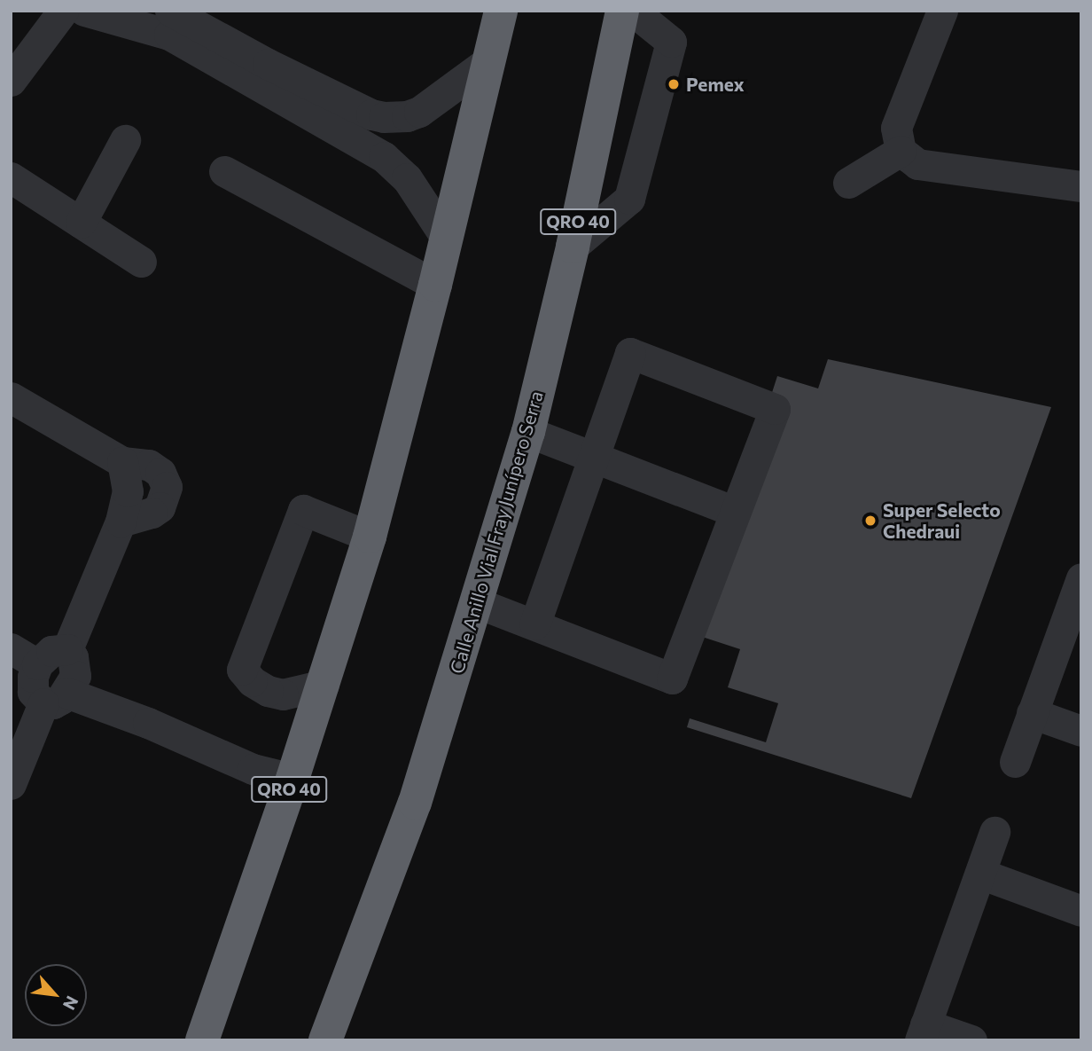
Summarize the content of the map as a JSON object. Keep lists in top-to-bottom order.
{
  "streets": {
    "highway": ["QRO 40", "Calle Anillo Vial Fray Junípero Serra"]
  },
  "places": ["Pemex", "Super Selecto Chedraui"],
  "north": "bottom right"
}
